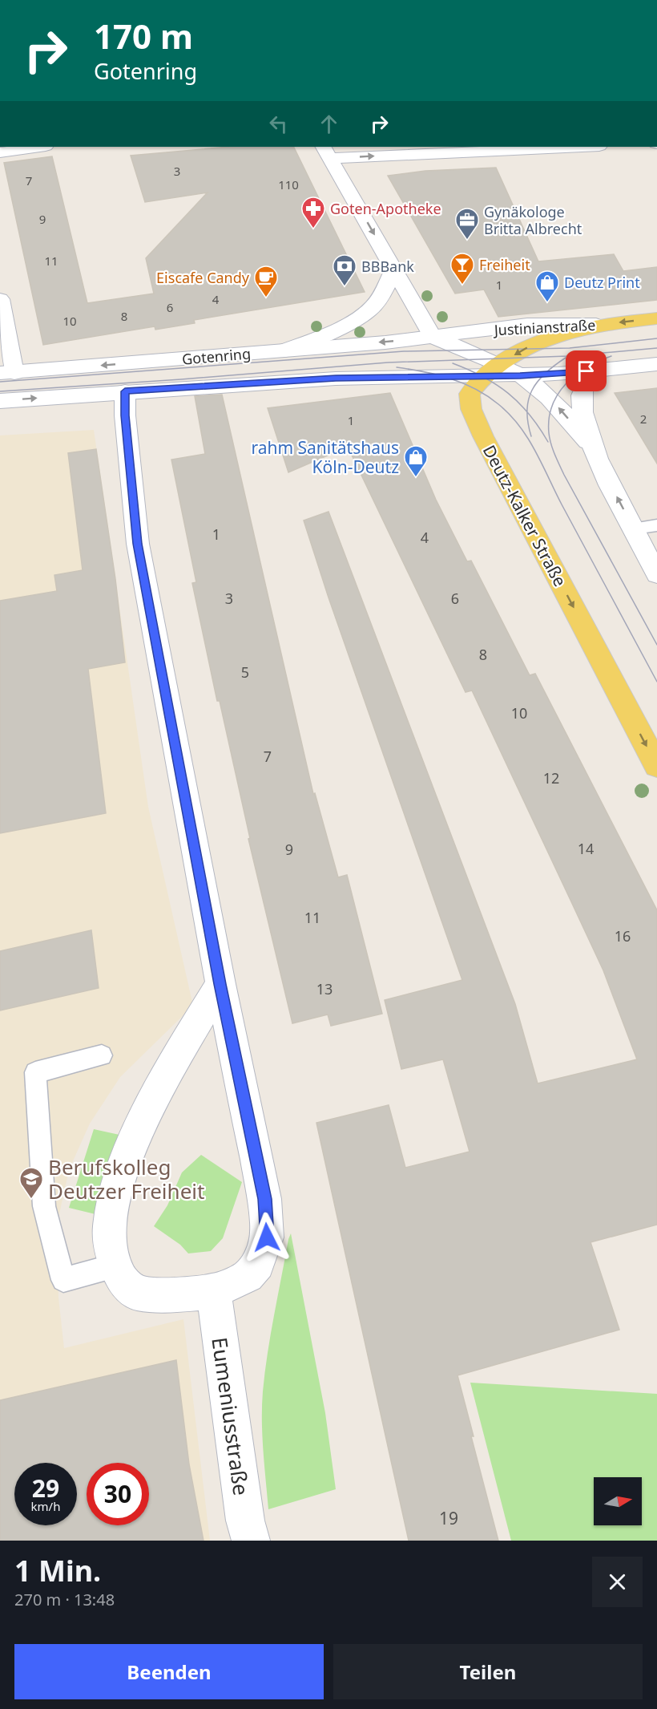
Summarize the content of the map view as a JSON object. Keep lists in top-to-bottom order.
{
  "streets": {
    "main road": ["Justinianstraße", "Deutz-Kalker Straße"],
    "street": ["Gotenring", "Eumeniusstraße"]
  },
  "crossings": [
    ["Justinianstraße", "Gotenring"],
    ["Justinianstraße", "Deutz-Kalker Straße"],
    ["Gotenring", "Deutz-Kalker Straße"]
  ],
  "places": {
    "pharmacy": ["Goten-Apotheke"],
    "office": ["Gynäkologe Britta Albrecht"],
    "bar": ["Freiheit"],
    "bank": ["BBBank"],
    "cafe": ["Eiscafe Candy"],
    "shop": ["Deutz Print", "rahm Sanitätshaus Köln-Deutz"],
    "school or university": ["Berufskolleg Deutzer Freiheit"]
  },
  "house_numbers": [
    "3",
    "7",
    "110",
    "9",
    "11",
    "1",
    "4",
    "6",
    "8",
    "10",
    "2",
    "1",
    "1",
    "4",
    "3",
    "6",
    "8",
    "5",
    "10",
    "7",
    "12",
    "14",
    "9",
    "11",
    "16",
    "13",
    "19"
  ],
  "north": "right",
  "page": {
    "turn": ["170 m", "Gotenring"],
    "speed": "29 km/h",
    "limit": "30",
    "heading": ["1 Min.", "270 m · 13:48"],
    "buttons": ["Beenden", "Teilen"]
  }
}
